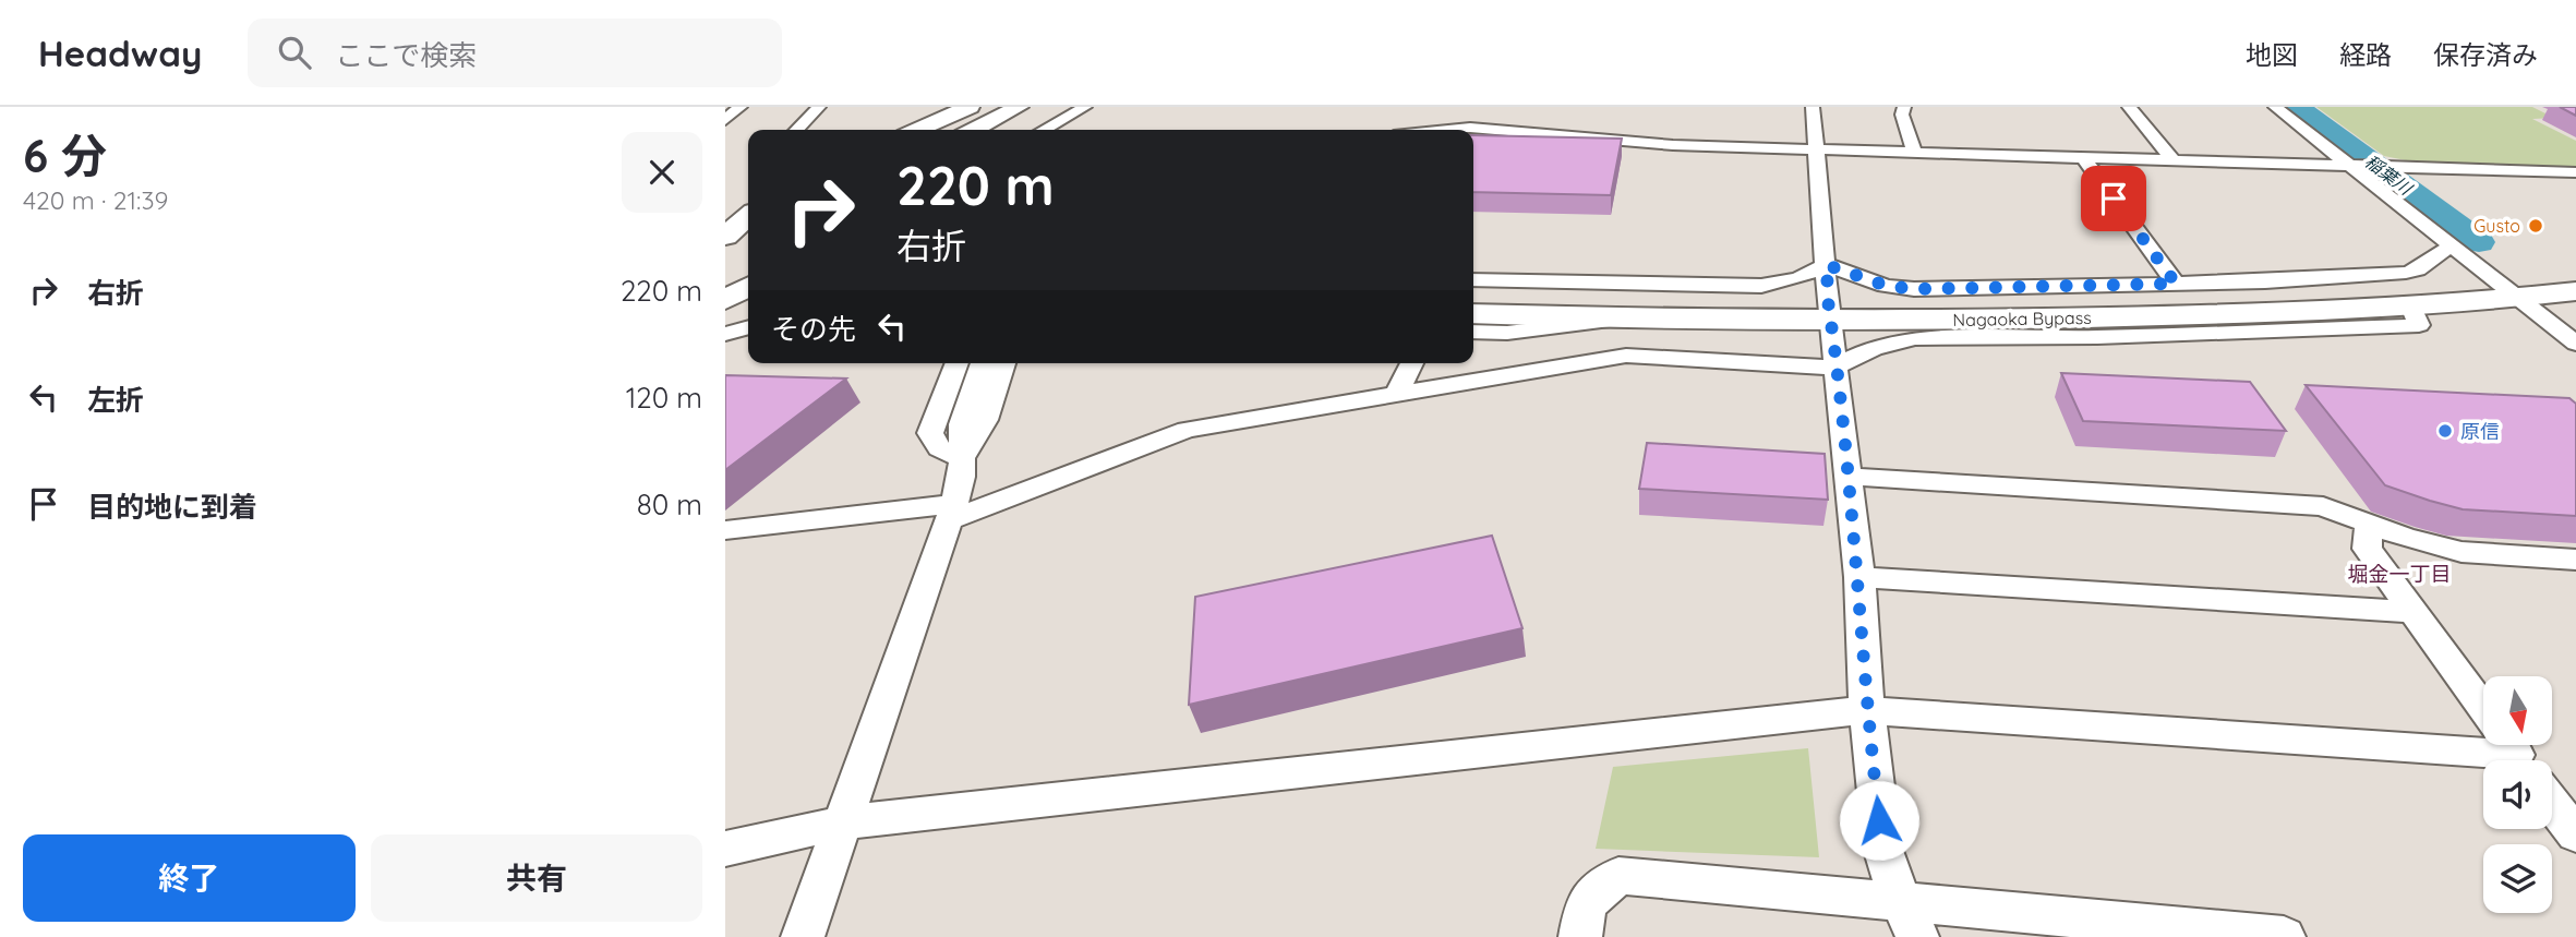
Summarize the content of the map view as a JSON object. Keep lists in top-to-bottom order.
{
  "streets": {
    "highway": ["Nagaoka Bypass"]
  },
  "districts": ["堀金一丁目"],
  "water": ["稲葉川"],
  "places": ["Gusto", "原信"],
  "north": "bottom",
  "page": {
    "header": "Headway",
    "search": "ここで検索",
    "nav": ["地図", "経路", "保存済み"],
    "heading": ["6 分", "420 m · 21:39"],
    "turn": ["220 m", "右折"],
    "list": [
      {
        "name": "右折",
        "value": "220 m"
      },
      {
        "name": "左折",
        "value": "120 m"
      },
      {
        "name": "目的地に到着",
        "value": "80 m"
      }
    ],
    "then": "その先",
    "buttons": ["終了", "共有"]
  }
}
